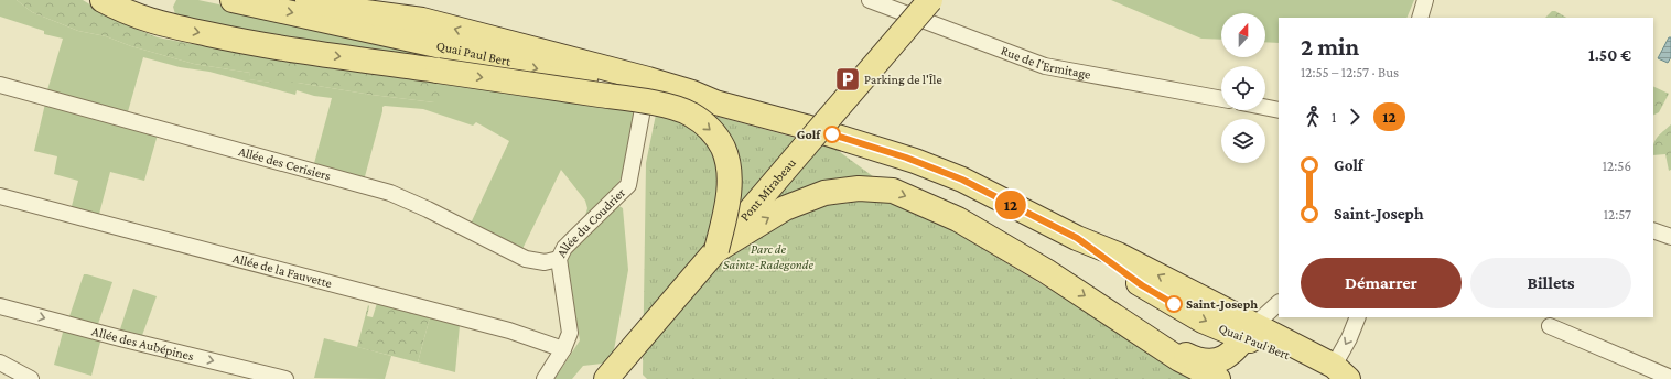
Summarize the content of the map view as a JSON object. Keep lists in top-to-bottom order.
{
  "streets": {
    "main road": ["Quai Paul Bert", "Pont Mirabeau"],
    "street": [
      "Rue de l'Ermitage",
      "Allée des Cerisiers",
      "Allée du Coudrier",
      "Allée de la Fauvette",
      "Allée des Aubépines"
    ]
  },
  "crossings": [
    ["Quai Paul Bert", "Allée du Coudrier"],
    ["Allée des Cerisiers", "Allée du Coudrier"],
    ["Allée du Coudrier", "Allée de la Fauvette"]
  ],
  "one_way": ["Allée des Aubépines"],
  "parks": ["Parc de Sainte-Radegonde"],
  "places": {
    "parking": ["Parking de l'Île"],
    "other": ["Golf", "Saint-Joseph"]
  },
  "lines": ["bus line 12"],
  "north": "top",
  "page": {
    "on_map": "12",
    "heading": ["2 min", "12:55 – 12:57 · Bus", "1.50 €"],
    "legs": ["1", "12"],
    "list": [
      {
        "name": "Golf",
        "value": "12:56"
      },
      {
        "name": "Saint-Joseph",
        "value": "12:57"
      }
    ],
    "buttons": ["Démarrer", "Billets"]
  }
}
